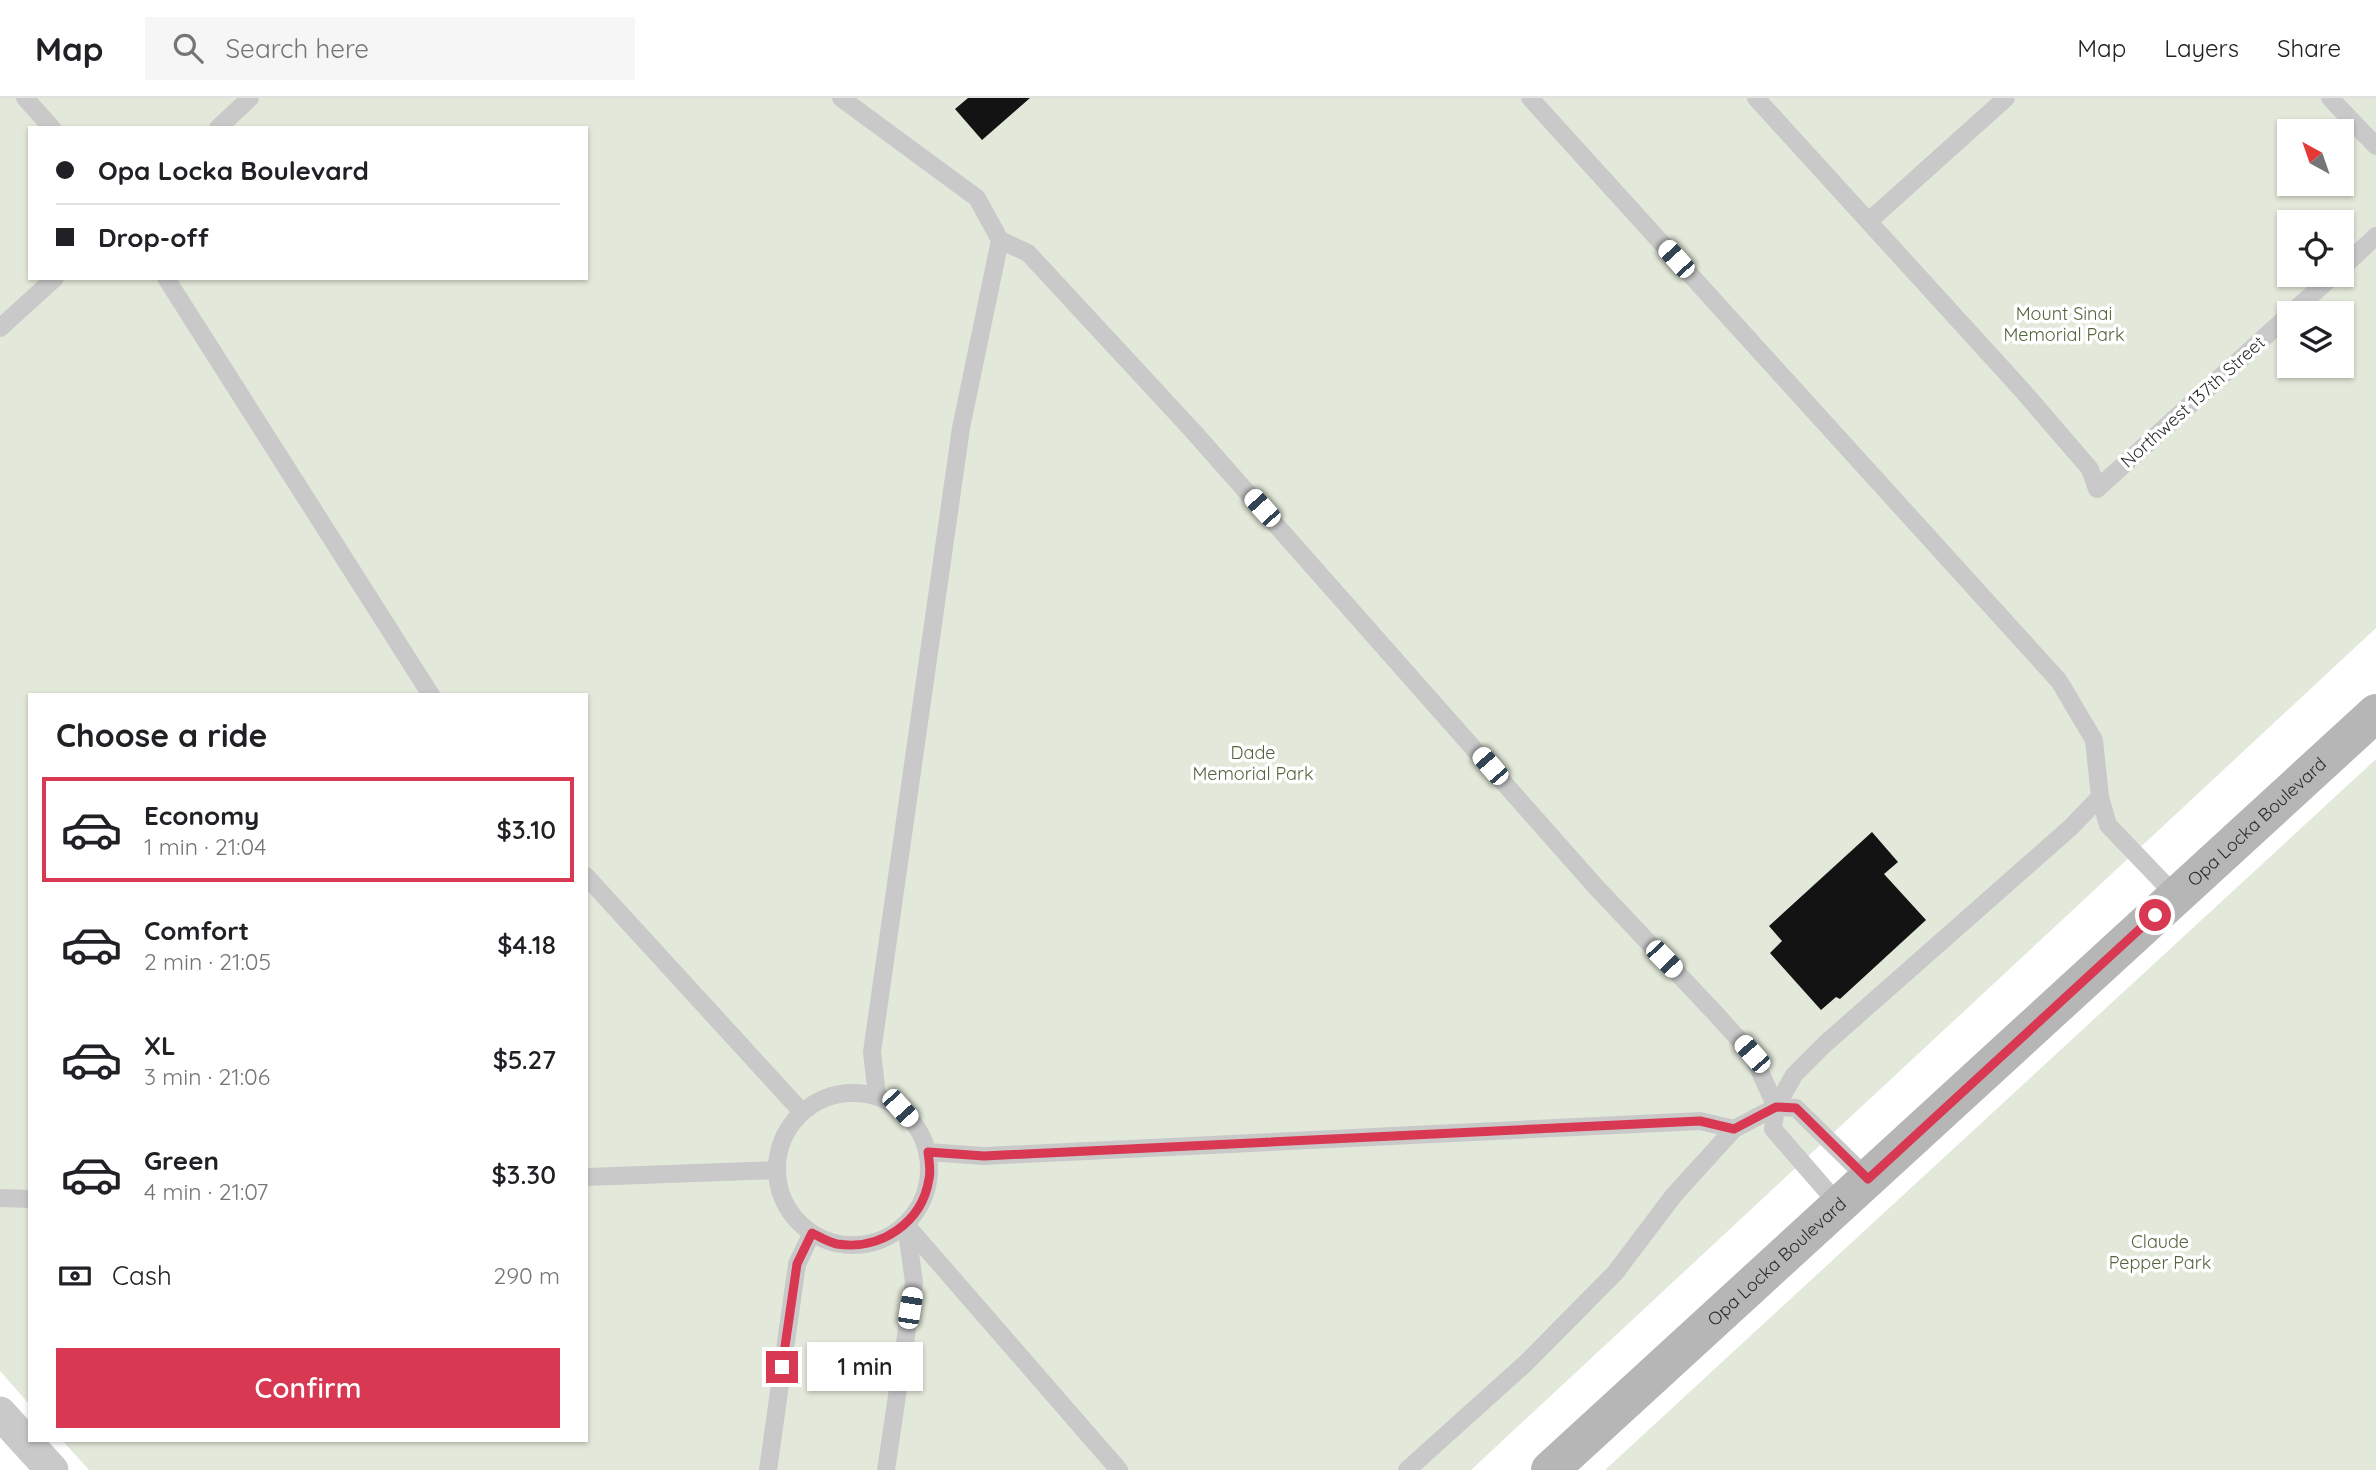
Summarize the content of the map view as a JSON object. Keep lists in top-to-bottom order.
{
  "streets": {
    "main road": ["Opa Locka Boulevard"],
    "lane": ["Northwest 137th Street"]
  },
  "parks": ["Mount Sinai Memorial Park", "Dade Memorial Park", "Claude Pepper Park"],
  "north": "top left",
  "page": {
    "header": "Map",
    "search": "Search here",
    "nav": ["Map", "Layers", "Share"],
    "banner": ["Opa Locka Boulevard", "Drop-off"],
    "heading": "Choose a ride",
    "list": [
      {
        "name": "Economy",
        "note": "1 min · 21:04",
        "value": "$3.10"
      },
      {
        "name": "Comfort",
        "note": "2 min · 21:05",
        "value": "$4.18"
      },
      {
        "name": "XL",
        "note": "3 min · 21:06",
        "value": "$5.27"
      },
      {
        "name": "Green",
        "note": "4 min · 21:07",
        "value": "$3.30"
      }
    ],
    "pay": ["Cash", "290 m"],
    "buttons": "Confirm",
    "bubble": "1 min"
  }
}
